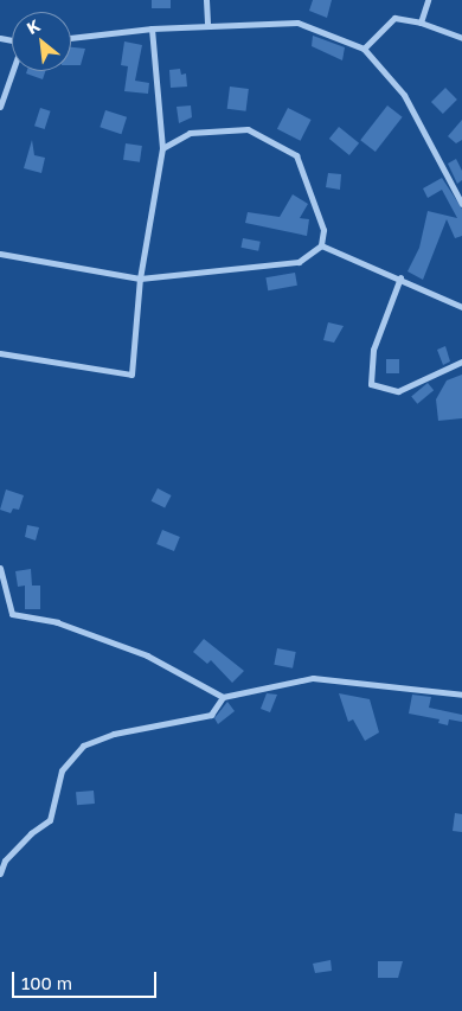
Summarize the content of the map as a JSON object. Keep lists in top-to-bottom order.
{
  "scale_bar": "100 m",
  "north": "top left"
}
